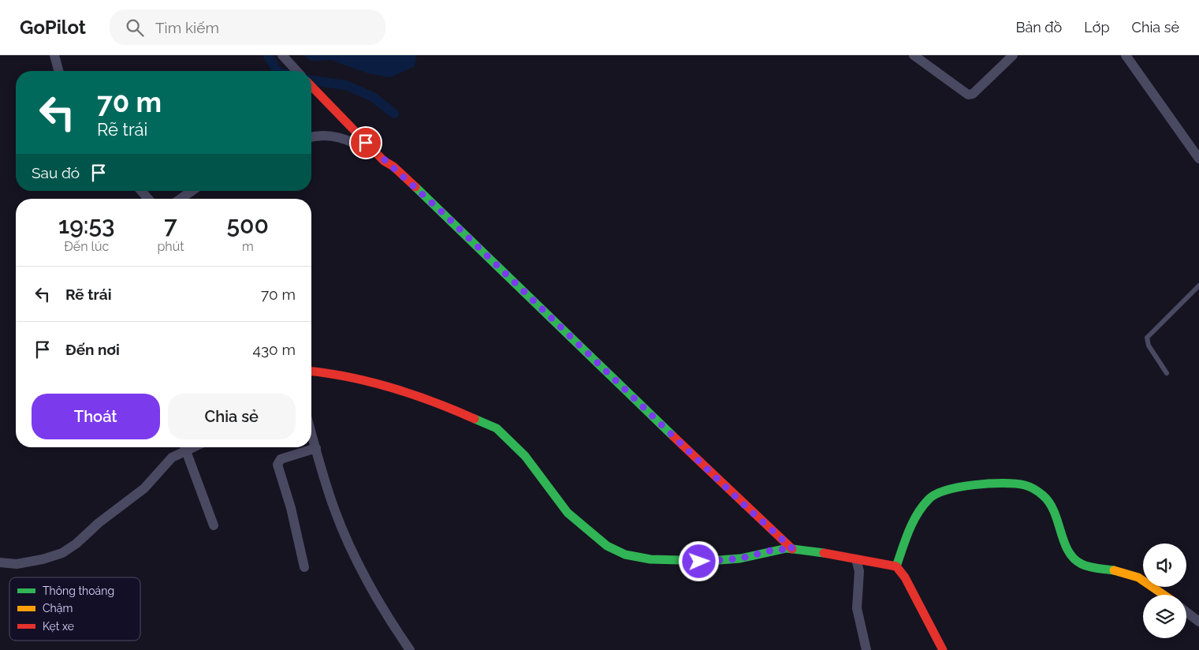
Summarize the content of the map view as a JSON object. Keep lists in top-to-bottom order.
{
  "legend": ["Thông thoáng", "Chậm", "Kẹt xe"],
  "page": {
    "header": "GoPilot",
    "search": "Tìm kiếm",
    "nav": ["Bản đồ", "Lớp", "Chia sẻ"],
    "turn": ["70 m", "Rẽ trái"],
    "then": "Sau đó",
    "eta": [
      "19:53",
      "Đến lúc",
      "7",
      "phút",
      "500",
      "m"
    ],
    "list": [
      {
        "name": "Rẽ trái",
        "value": "70 m"
      },
      {
        "name": "Đến nơi",
        "value": "430 m"
      }
    ],
    "buttons": ["Thoát", "Chia sẻ"]
  }
}
